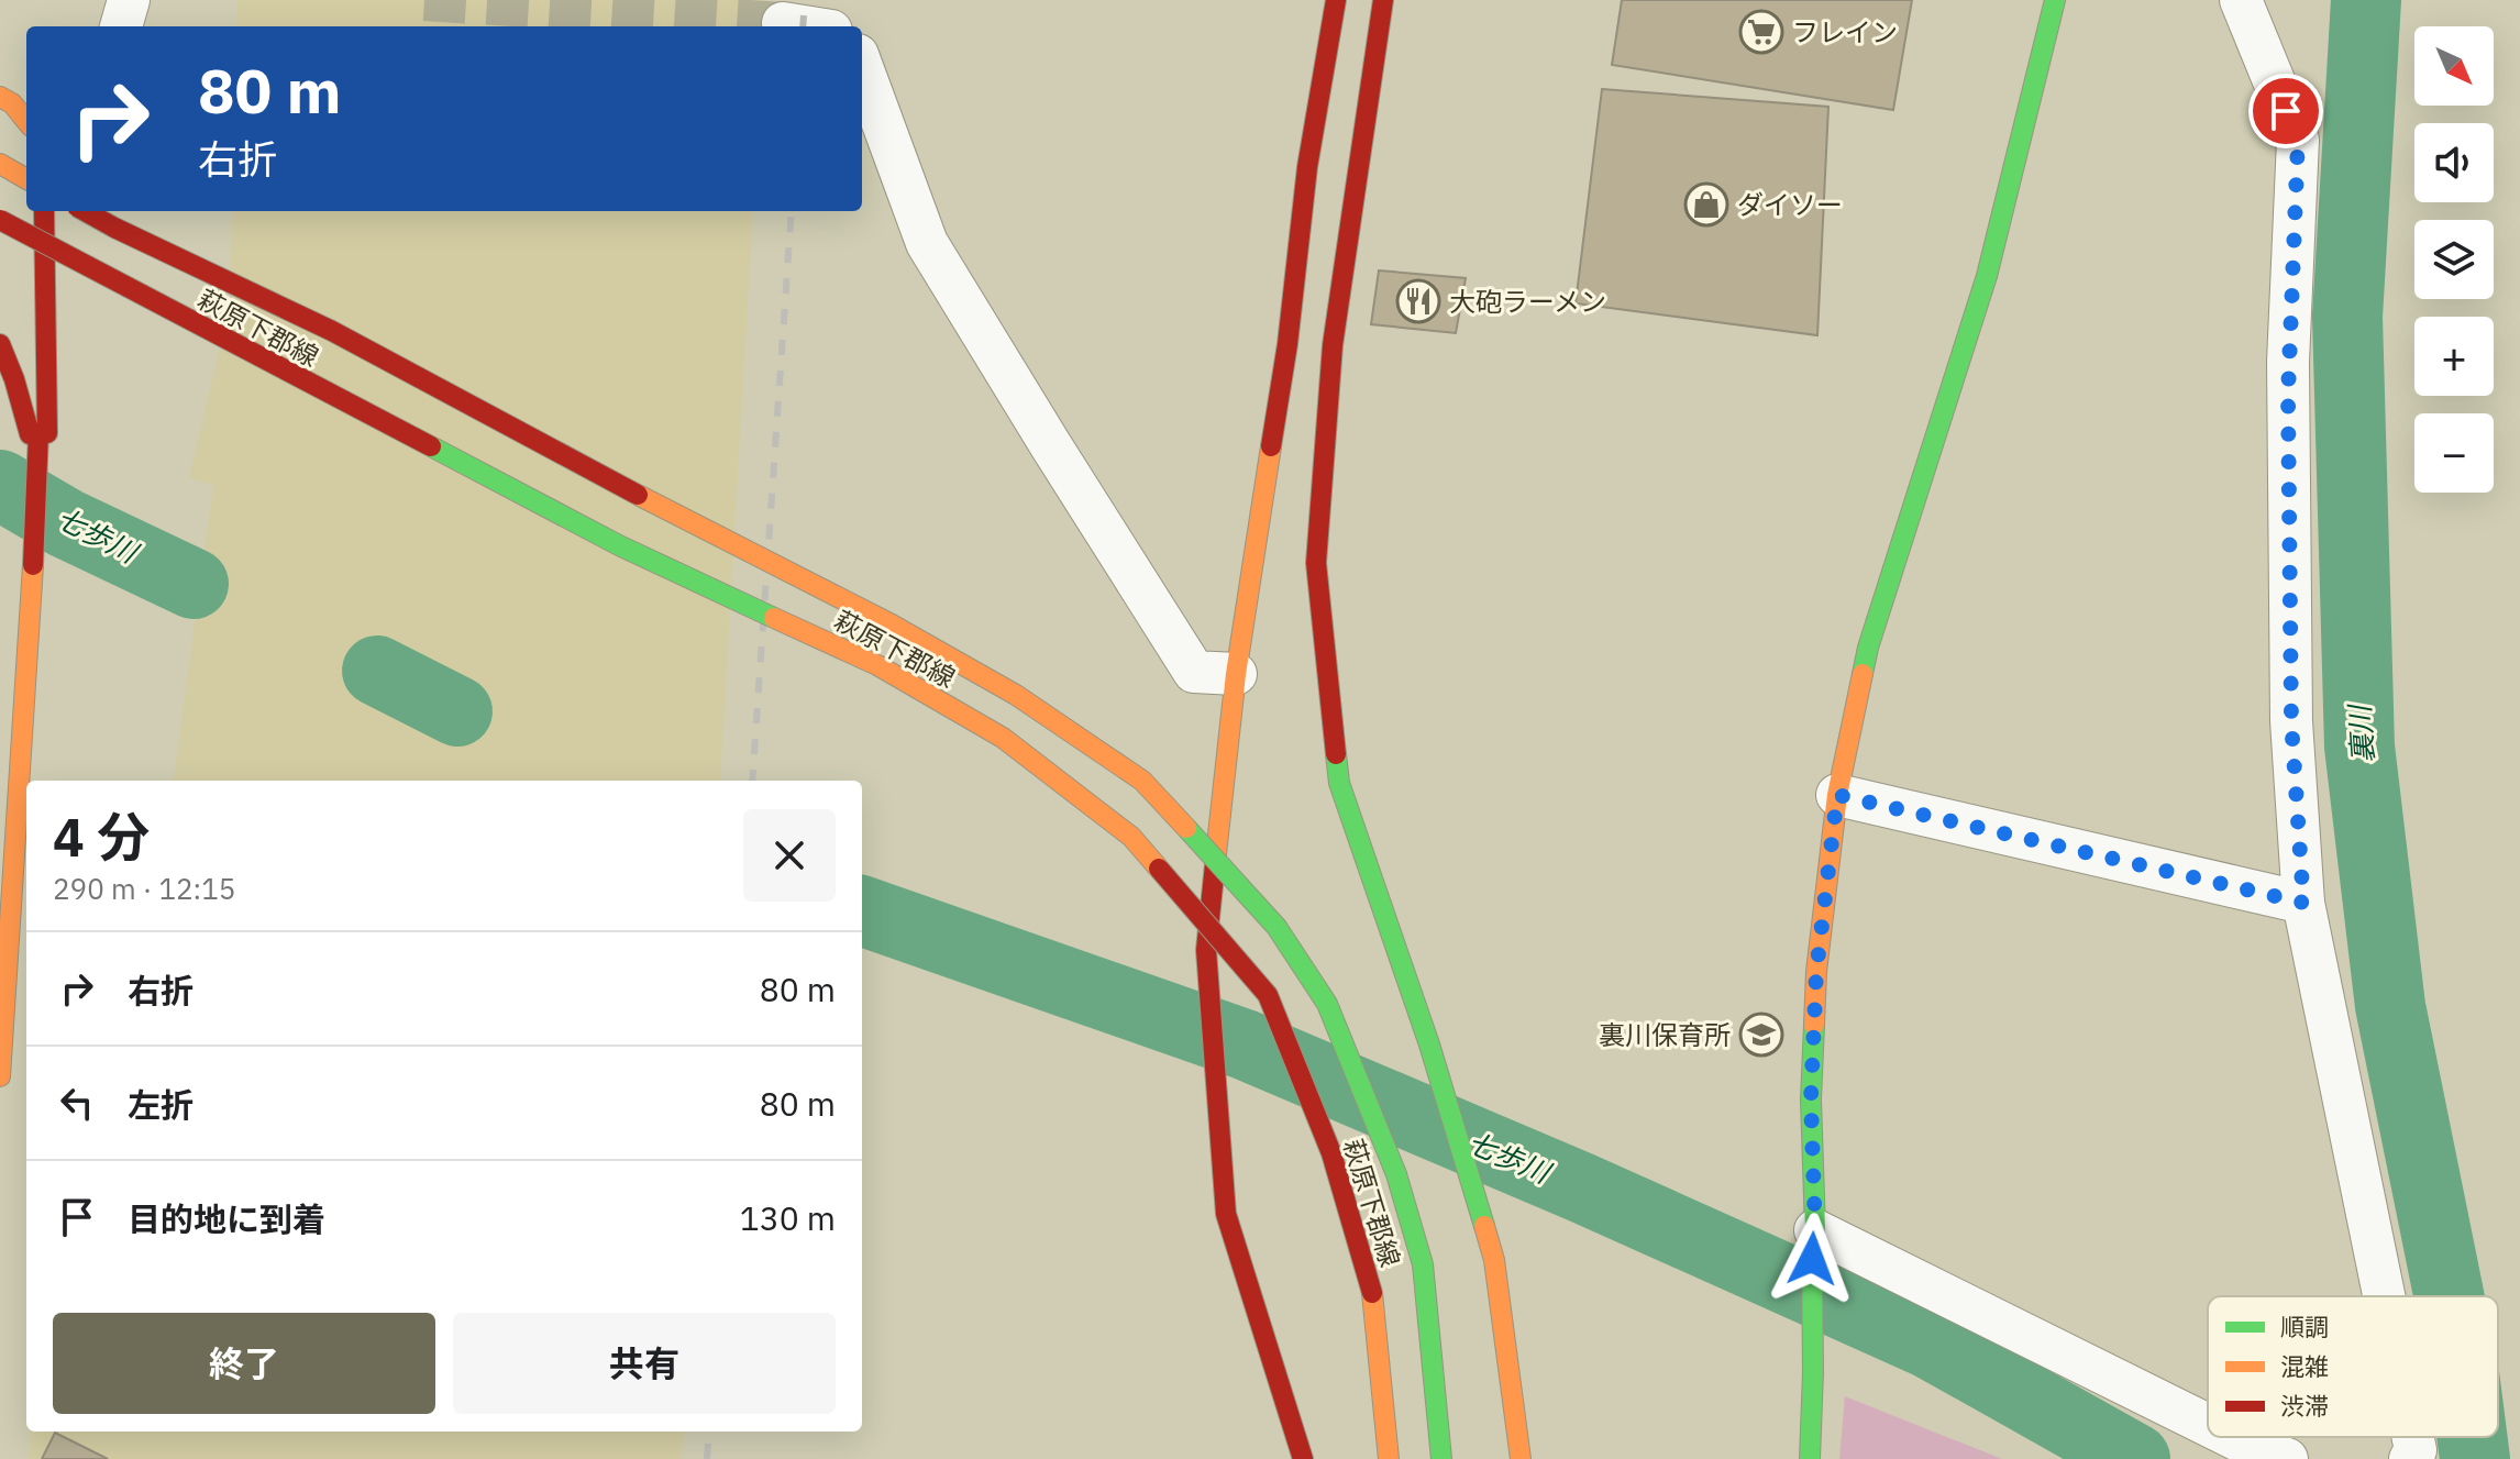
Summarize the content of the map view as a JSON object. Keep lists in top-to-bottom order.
{
  "streets": {
    "street": ["萩原下郡線"]
  },
  "water": ["七歩川", "裏川"],
  "places": {
    "supermarket": ["フレイン"],
    "shop": ["ダイソー"],
    "restaurant": ["大砲ラーメン"],
    "school or university": ["裏川保育所"]
  },
  "legend": ["順調", "混雑", "渋滞"],
  "north": "bottom right",
  "page": {
    "map_buttons": ["+", "−"],
    "turn": ["80 m", "右折"],
    "heading": ["4 分", "290 m · 12:15"],
    "list": [
      {
        "name": "右折",
        "value": "80 m"
      },
      {
        "name": "左折",
        "value": "80 m"
      },
      {
        "name": "目的地に到着",
        "value": "130 m"
      }
    ],
    "buttons": ["終了", "共有"]
  }
}
